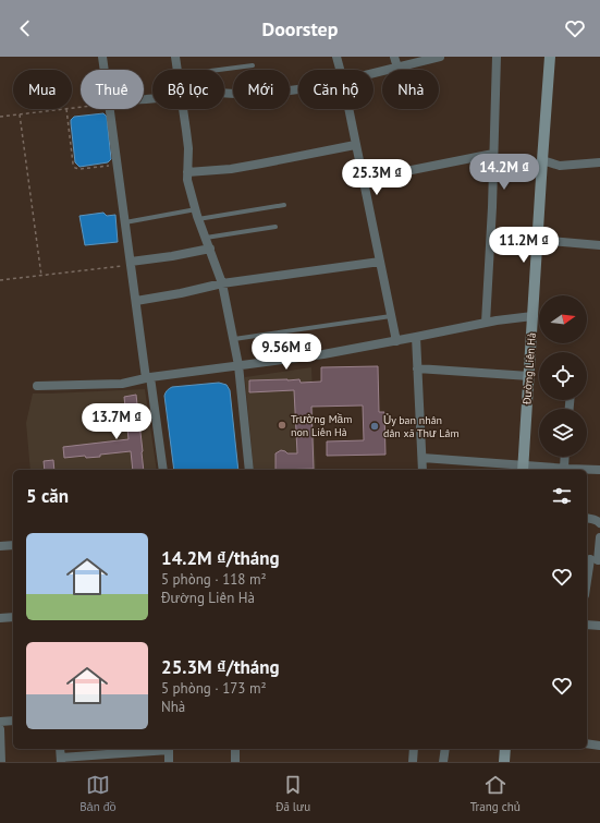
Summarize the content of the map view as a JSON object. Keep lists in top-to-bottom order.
{
  "streets": {
    "main road": ["Đường Liên Hà"]
  },
  "places": ["Trường Mầm non Liên Hà", "Ủy ban nhân dân xã Thư Lâm"],
  "north": "right",
  "page": {
    "header": "Doorstep",
    "chip": [
      "Mua",
      "Thuê",
      "Bộ lọc",
      "Mới",
      "Căn hộ",
      "Nhà"
    ],
    "price": [
      "14.2M ₫",
      "25.3M ₫",
      "11.2M ₫",
      "9.56M ₫",
      "13.7M ₫"
    ],
    "heading": "5 căn",
    "list": [
      {
        "name": "14.2M ₫/tháng",
        "note": "5 phòng · 118 m² · Đường Liên Hà"
      },
      {
        "name": "25.3M ₫/tháng",
        "note": "5 phòng · 173 m² · Nhà"
      }
    ],
    "tabs": ["Bản đồ", "Đã lưu", "Trang chủ"]
  }
}
